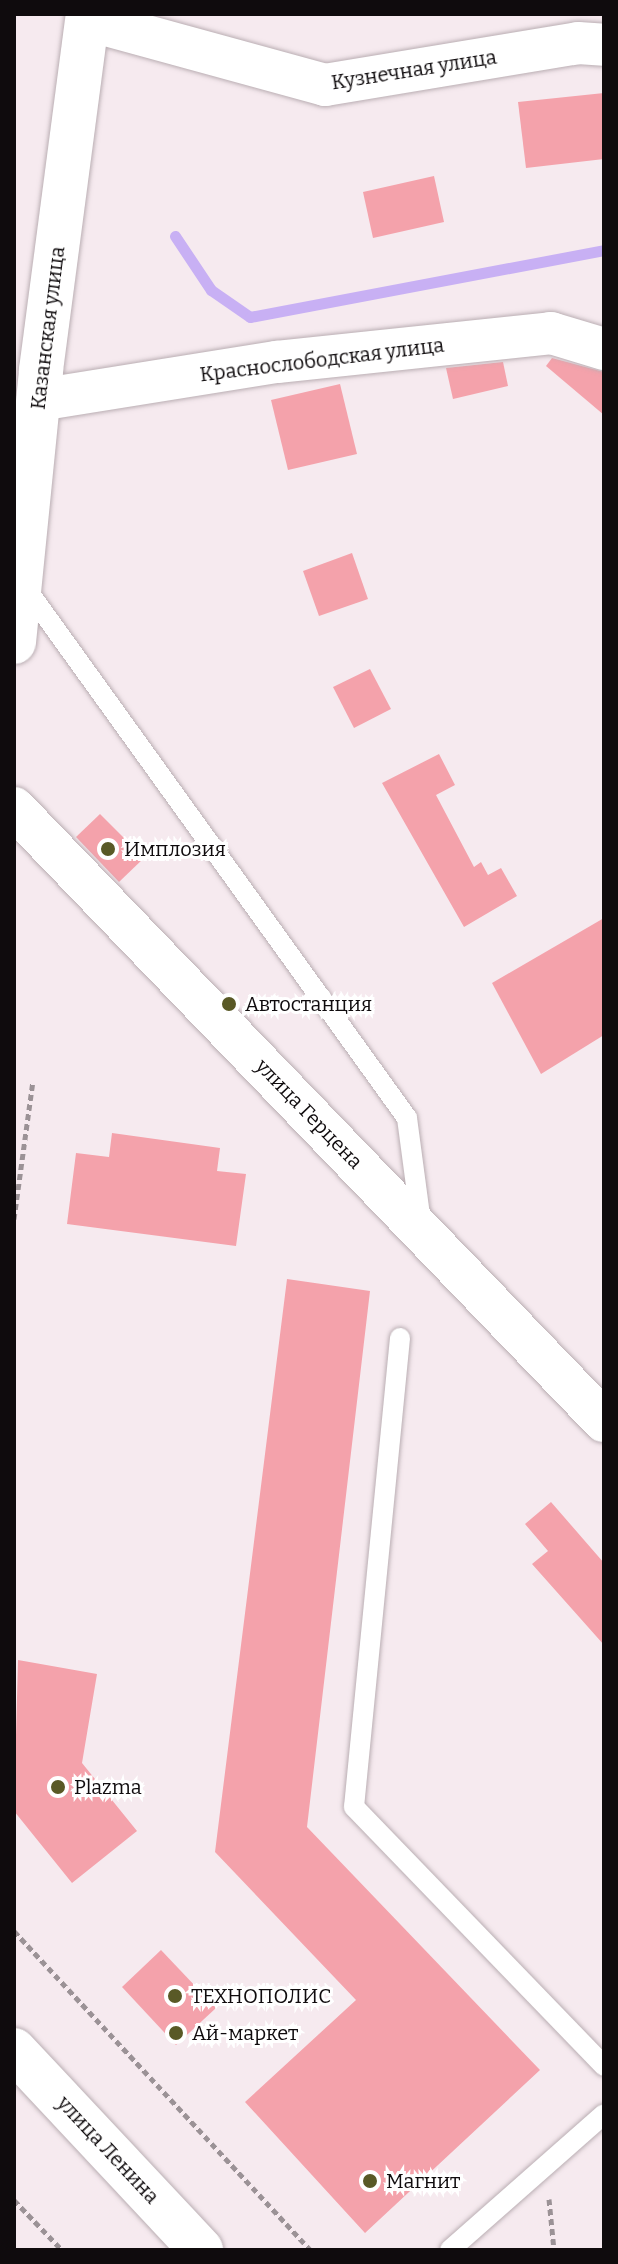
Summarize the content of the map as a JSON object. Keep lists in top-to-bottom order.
{
  "streets": {
    "street": [
      "Кузнечная улица",
      "Казанская улица",
      "Краснослободская улица",
      "улица Герцена",
      "улица Ленина"
    ]
  },
  "crossings": [
    ["Кузнечная улица", "Казанская улица"],
    ["Казанская улица", "Краснослободская улица"]
  ],
  "places": [
    "Имплозия",
    "Автостанция",
    "Plazma",
    "ТЕХНОПОЛИС",
    "Ай-маркет",
    "Магнит"
  ]
}
